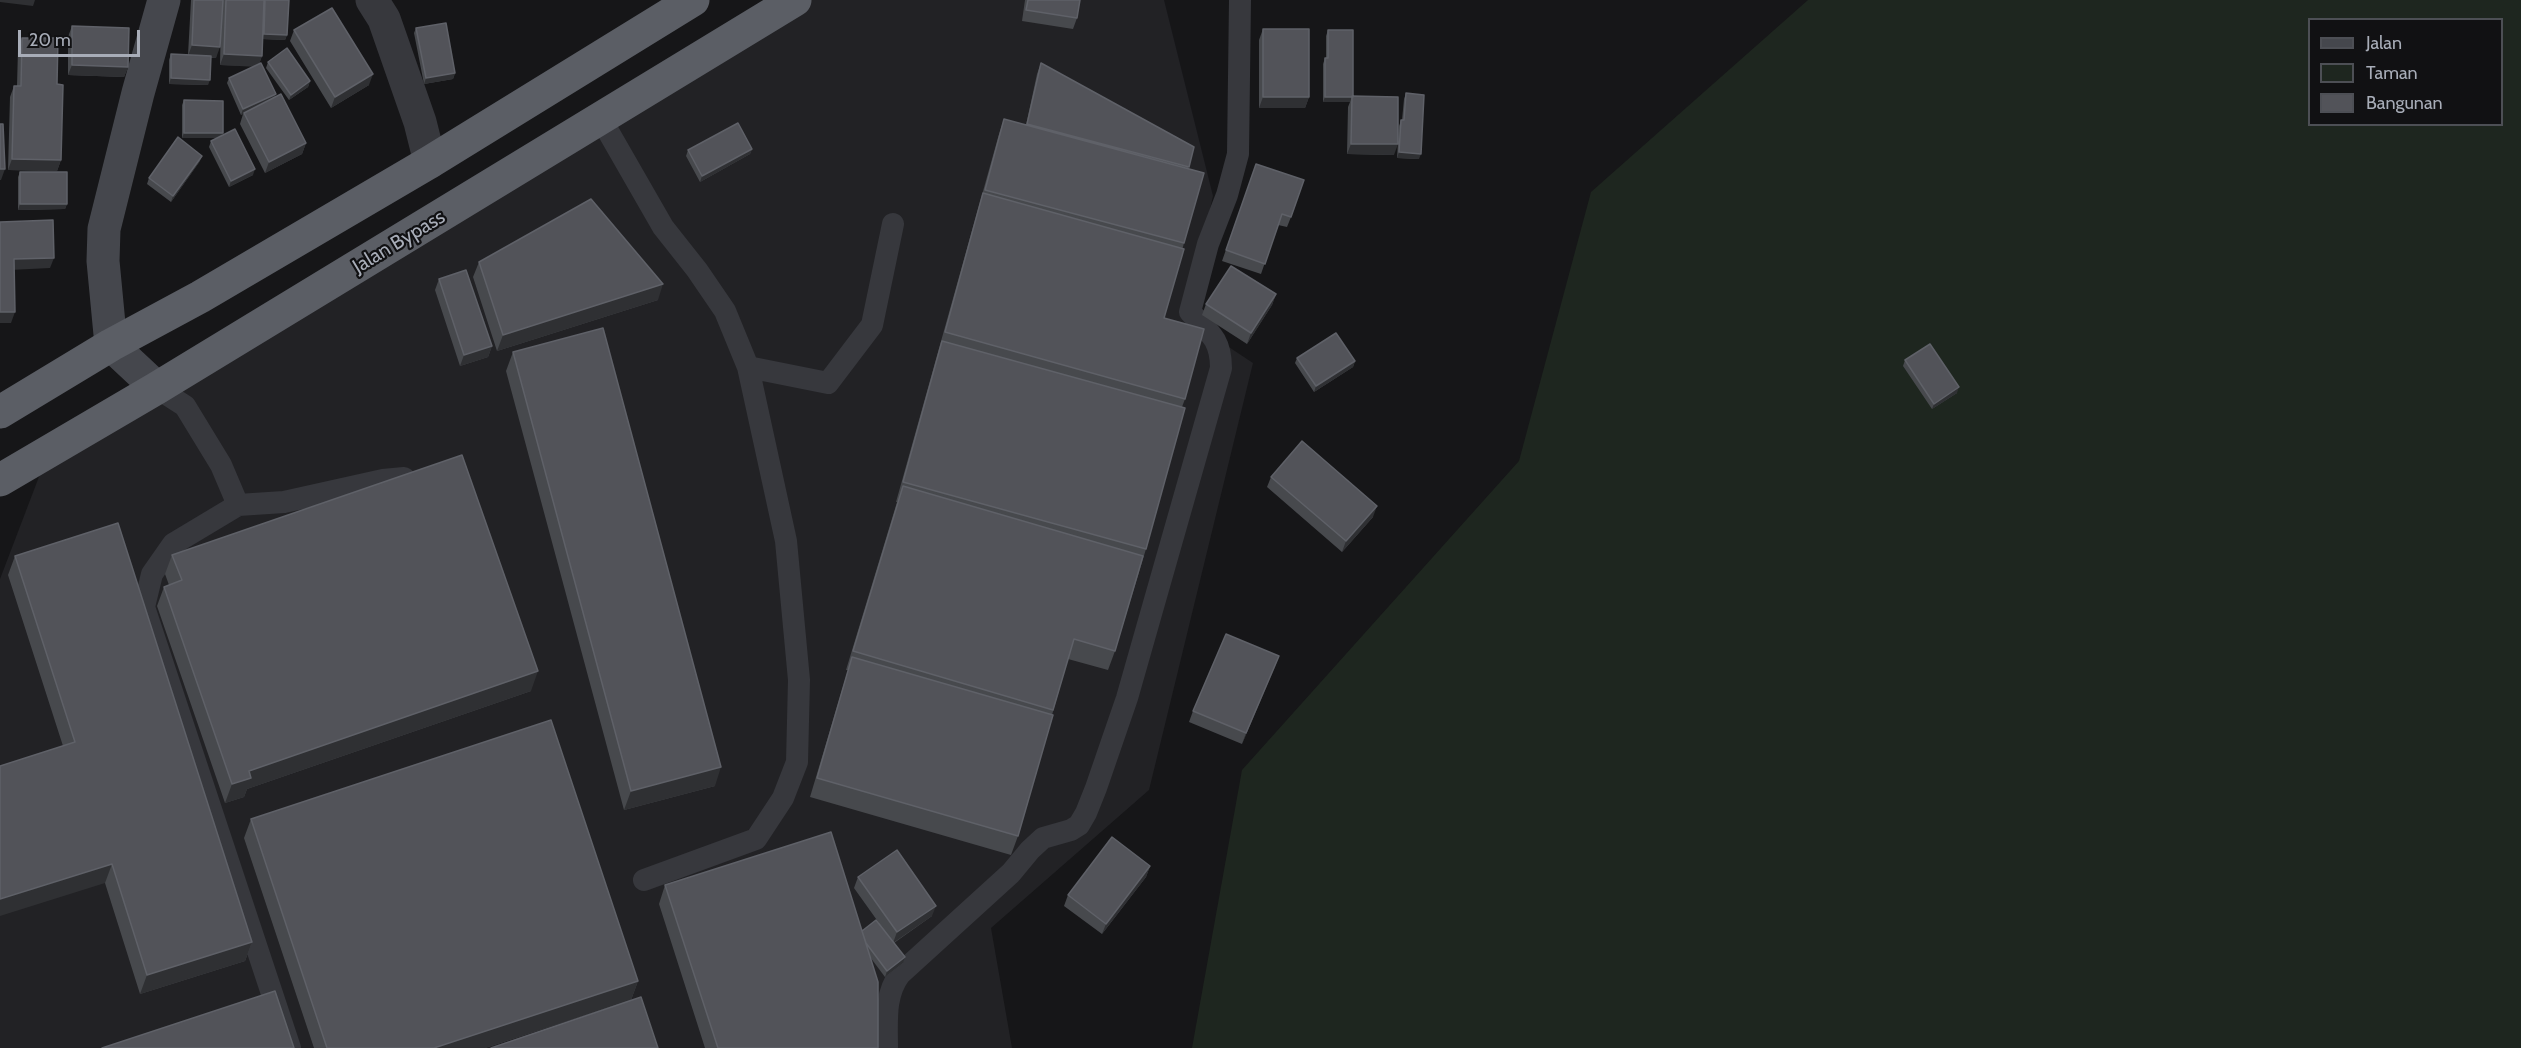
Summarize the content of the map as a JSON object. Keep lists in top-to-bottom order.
{
  "streets": {
    "highway": ["Jalan Bypass"]
  },
  "legend": ["Jalan", "Taman", "Bangunan"],
  "scale_bar": "20 m"
}
